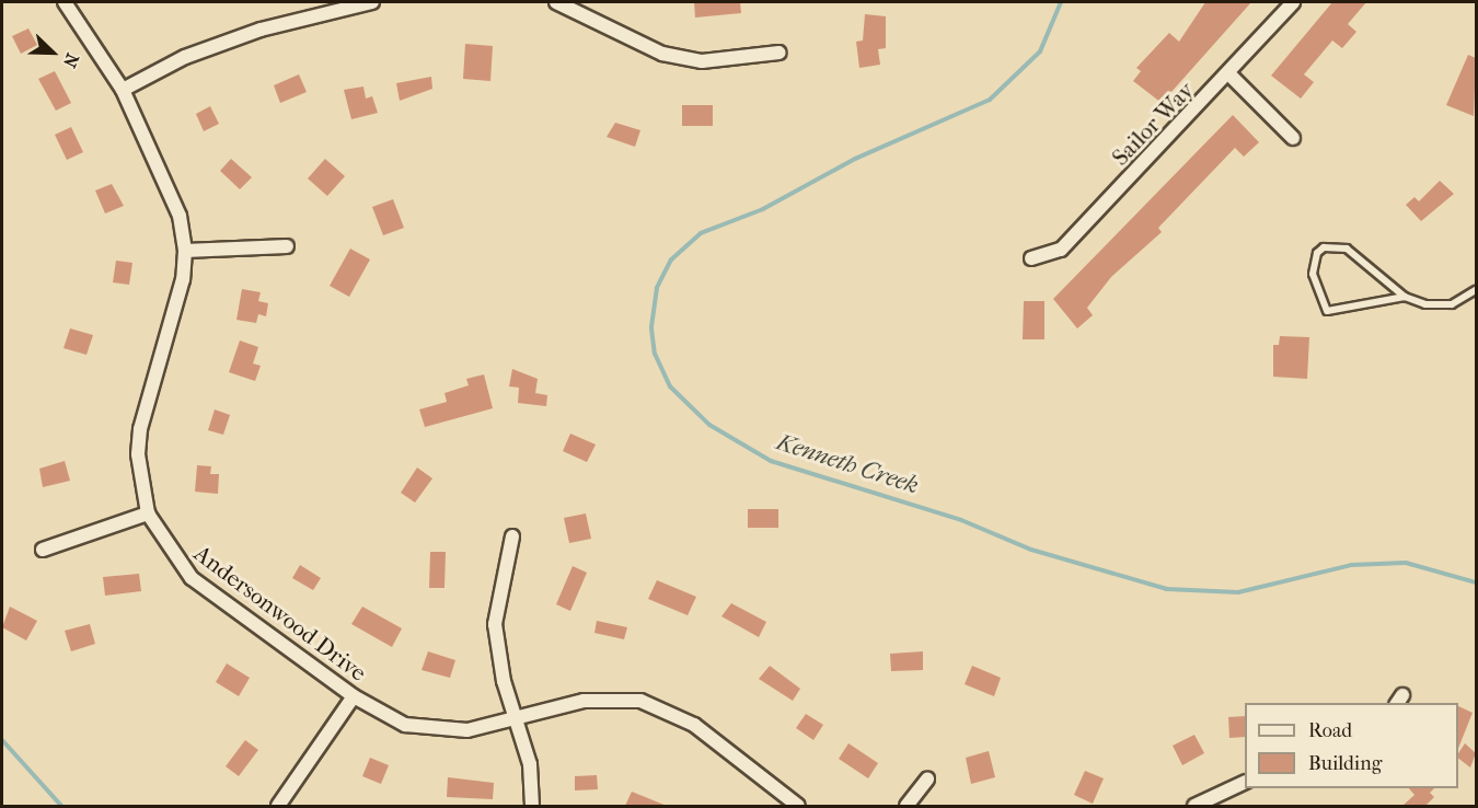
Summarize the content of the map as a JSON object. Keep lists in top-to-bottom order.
{
  "streets": {
    "street": ["Sailor Way", "Andersonwood Drive"]
  },
  "water": ["Kenneth Creek"],
  "legend": ["Road", "Building"],
  "north": "bottom right"
}
